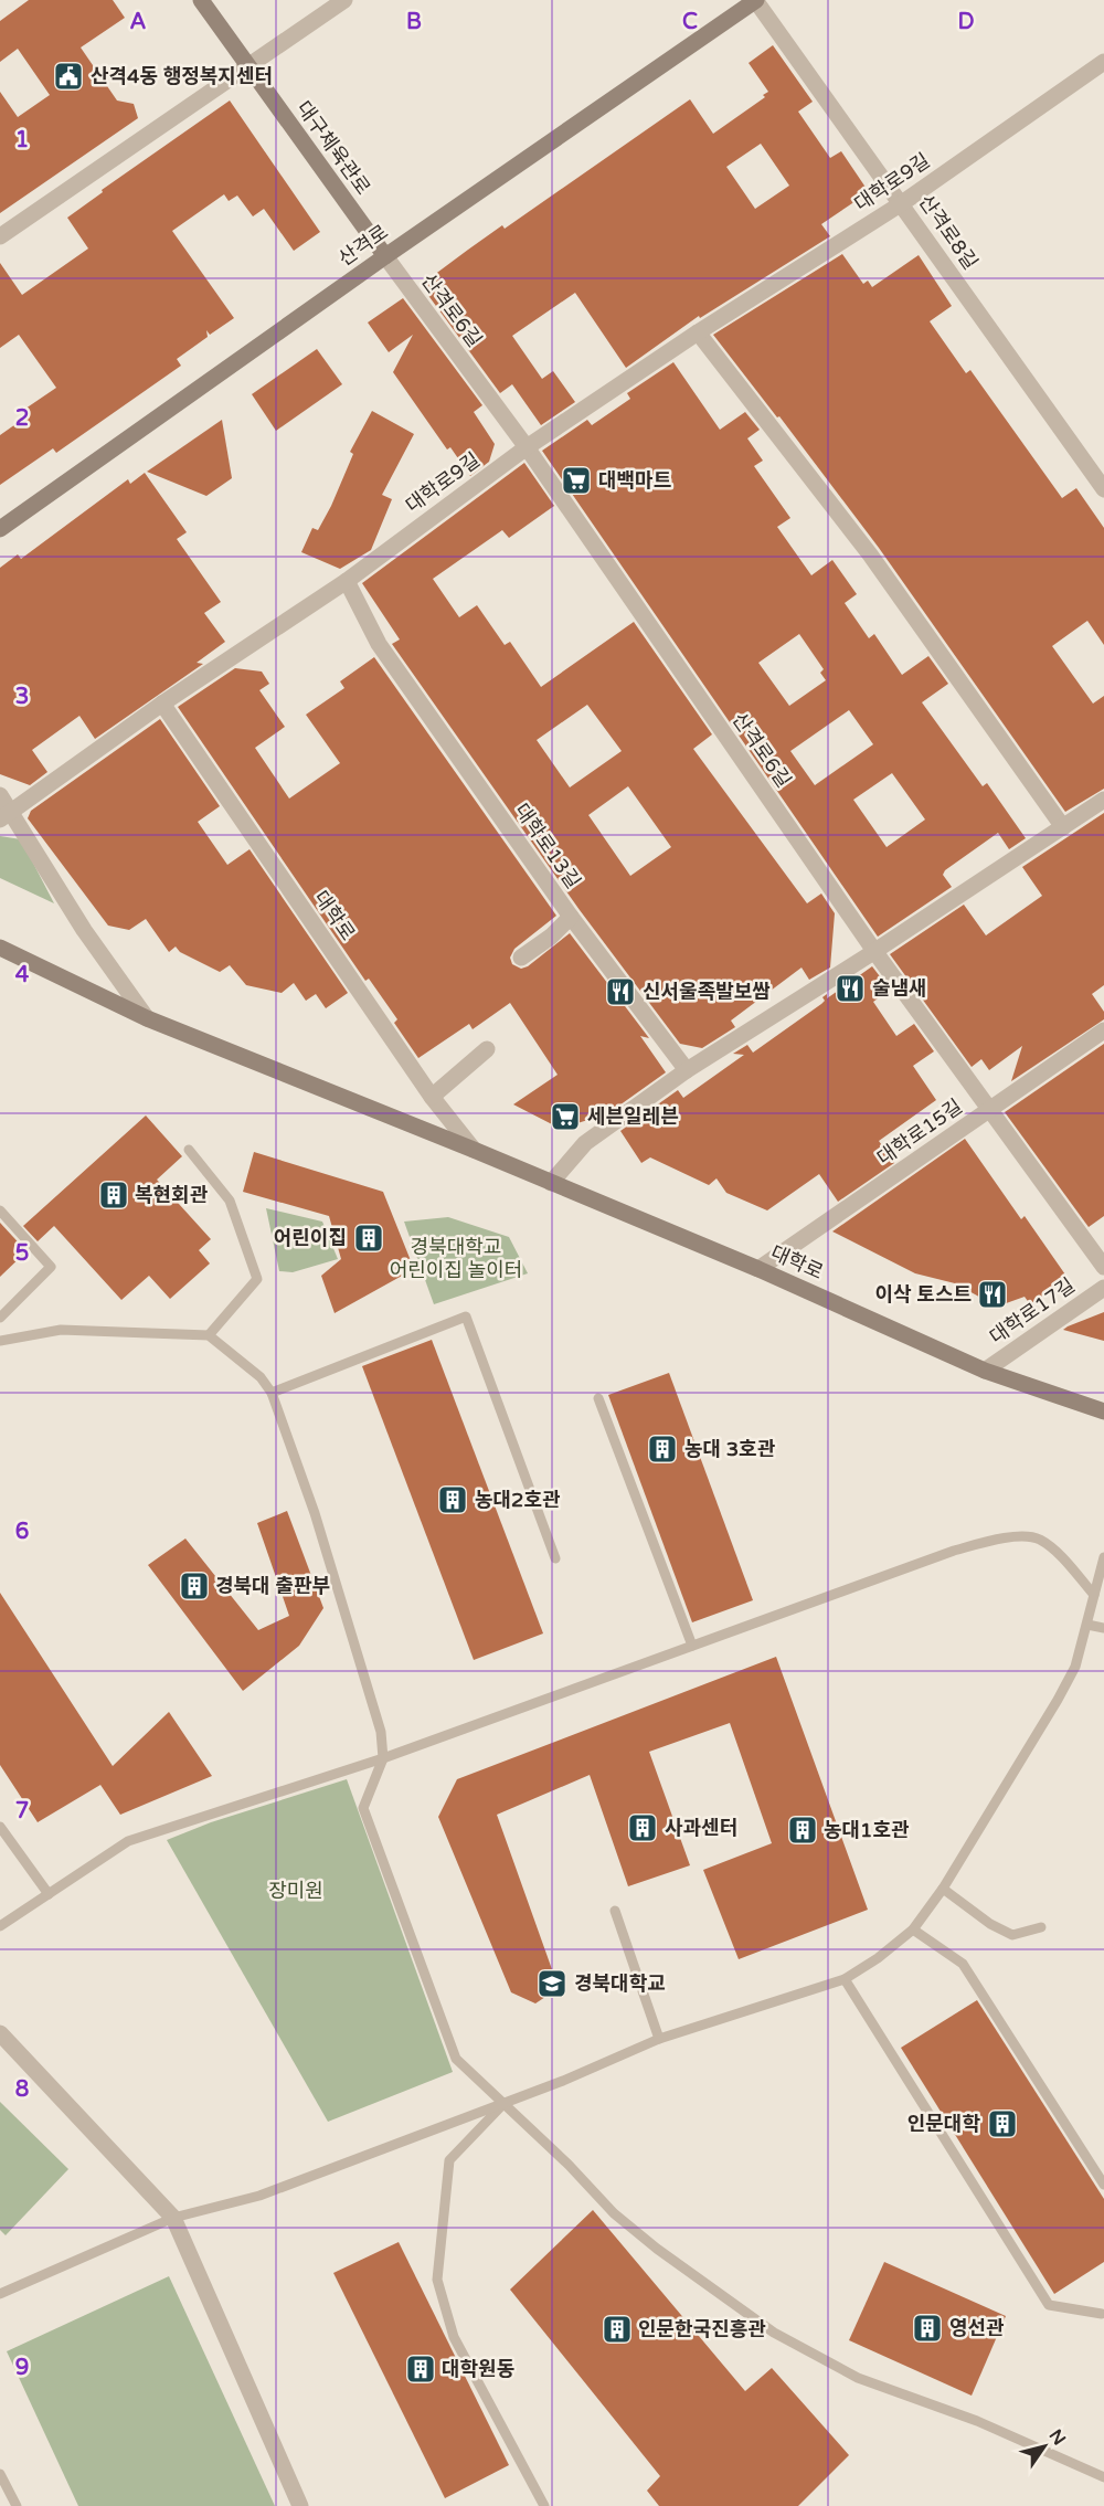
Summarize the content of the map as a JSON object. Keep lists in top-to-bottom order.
{
  "streets": {
    "street": [
      "대구체육관로",
      "대학로9길",
      "산격로8길",
      "산격로",
      "산격로6길",
      "대학로13길",
      "대학로",
      "대학로15길",
      "대학로17길"
    ]
  },
  "crossings": [
    ["대구체육관로", "산격로"],
    ["대구체육관로", "산격로6길"],
    ["대학로9길", "산격로8길"],
    ["대학로9길", "산격로6길"],
    ["대학로9길", "대학로13길"],
    ["대학로9길", "대학로"],
    ["산격로8길", "산격로"],
    ["산격로", "산격로6길"],
    ["산격로6길", "대학로15길"],
    ["대학로", "대학로15길"],
    ["대학로", "대학로17길"]
  ],
  "parks": ["경북대학교 어린이집 놀이터", "장미원"],
  "places": {
    "public building": ["산격4동 행정복지센터"],
    "supermarket": ["대백마트", "세븐일레븐"],
    "restaurant": ["술냄새", "신서울족발보쌈", "이삭 토스트"],
    "building": [
      "복현회관",
      "어린이집",
      "농대 3호관",
      "농대2호관",
      "경북대 출판부",
      "사과센터",
      "농대1호관",
      "인문대학",
      "영선관",
      "인문한국진흥관",
      "대학원동"
    ],
    "school or university": ["경북대학교"]
  },
  "north": "top right",
  "grid": {
    "columns": [
      "A",
      "B",
      "C",
      "D"
    ],
    "rows": [
      "1",
      "2",
      "3",
      "4",
      "5",
      "6",
      "7",
      "8",
      "9"
    ]
  }
}
